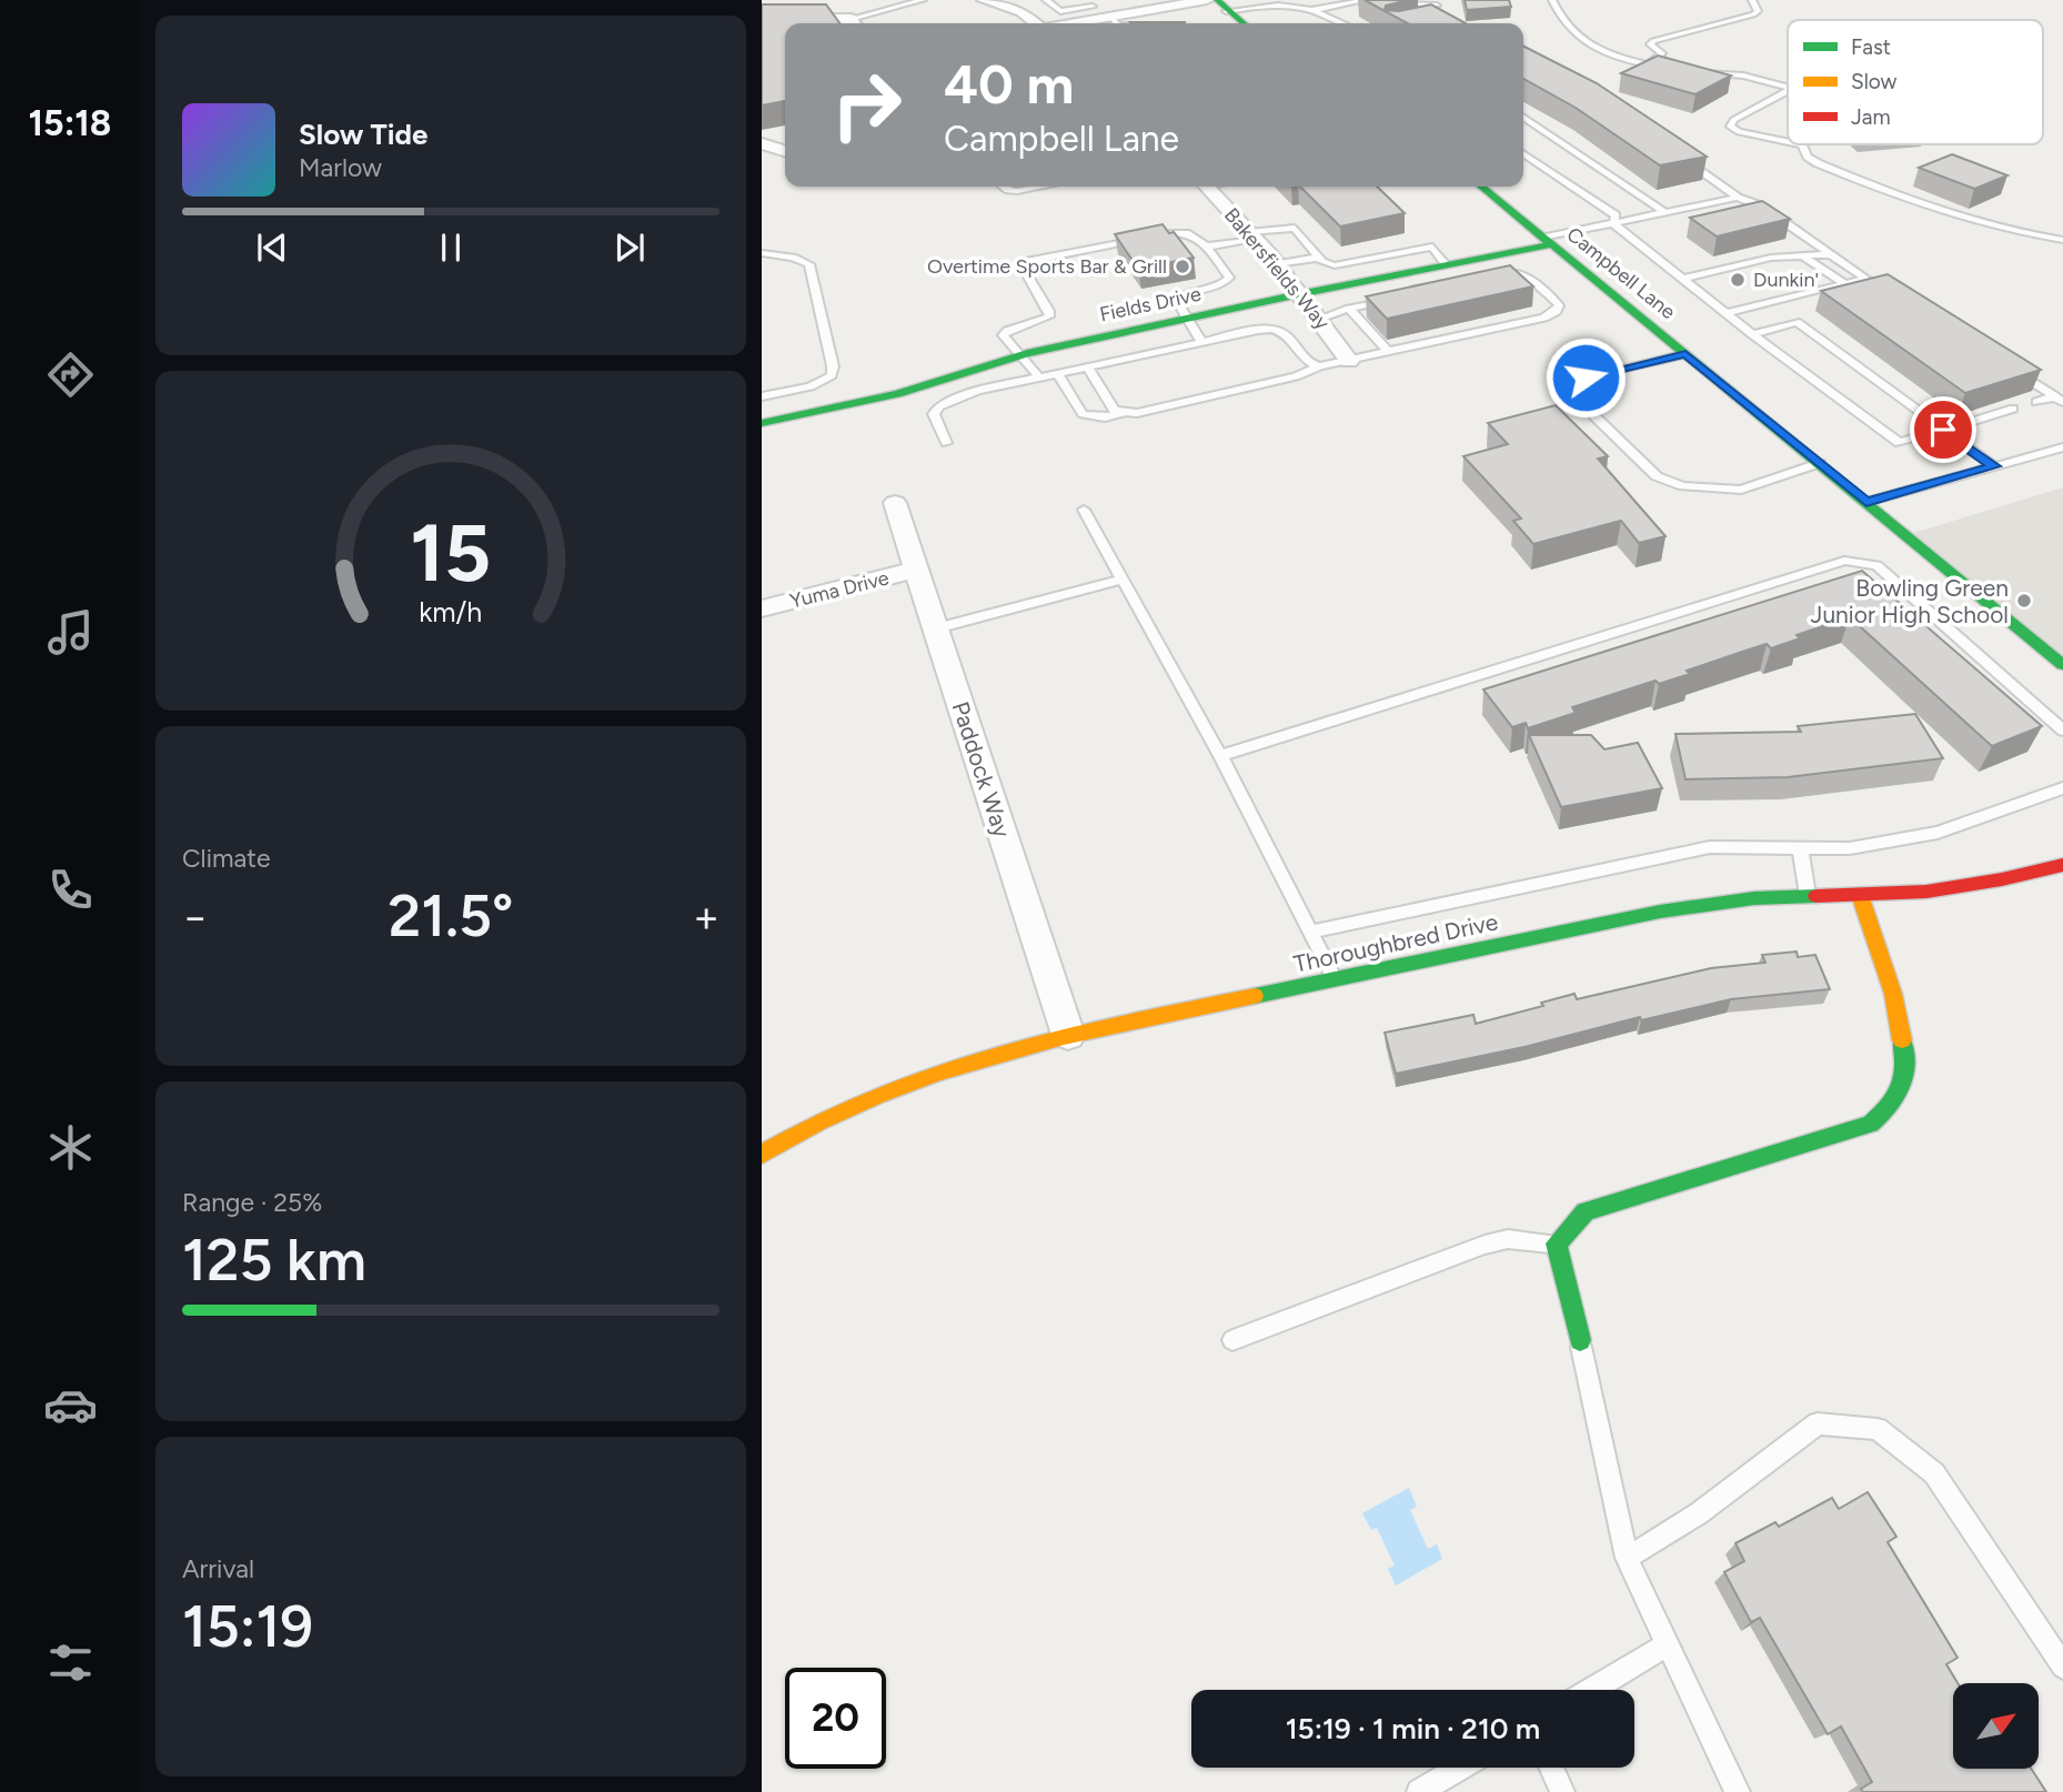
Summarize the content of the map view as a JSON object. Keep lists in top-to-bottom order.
{
  "streets": {
    "street": [
      "Bakersfields Way",
      "Campbell Lane",
      "Fields Drive",
      "Yuma Drive",
      "Paddock Way",
      "Thoroughbred Drive"
    ]
  },
  "crossings": [
    ["Bakersfields Way", "Fields Drive"],
    ["Campbell Lane", "Fields Drive"],
    ["Yuma Drive", "Paddock Way"],
    ["Paddock Way", "Thoroughbred Drive"]
  ],
  "places": ["Overtime Sports Bar & Grill", "Dunkin'", "Bowling Green Junior High School"],
  "legend": ["Fast", "Slow", "Jam"],
  "north": "top right",
  "page": {
    "tabs": "15:18",
    "turn": ["40 m", "Campbell Lane"],
    "song": ["Slow Tide", "Marlow"],
    "tile": [
      "Climate",
      ["Range · 25%", "125 km"],
      ["Arrival", "15:19"]
    ],
    "heat": ["−", "21.5°", "+"],
    "limit": "20",
    "trip": "15:19 · 1 min · 210 m",
    "gauge": ["15", "km/h"]
  }
}
